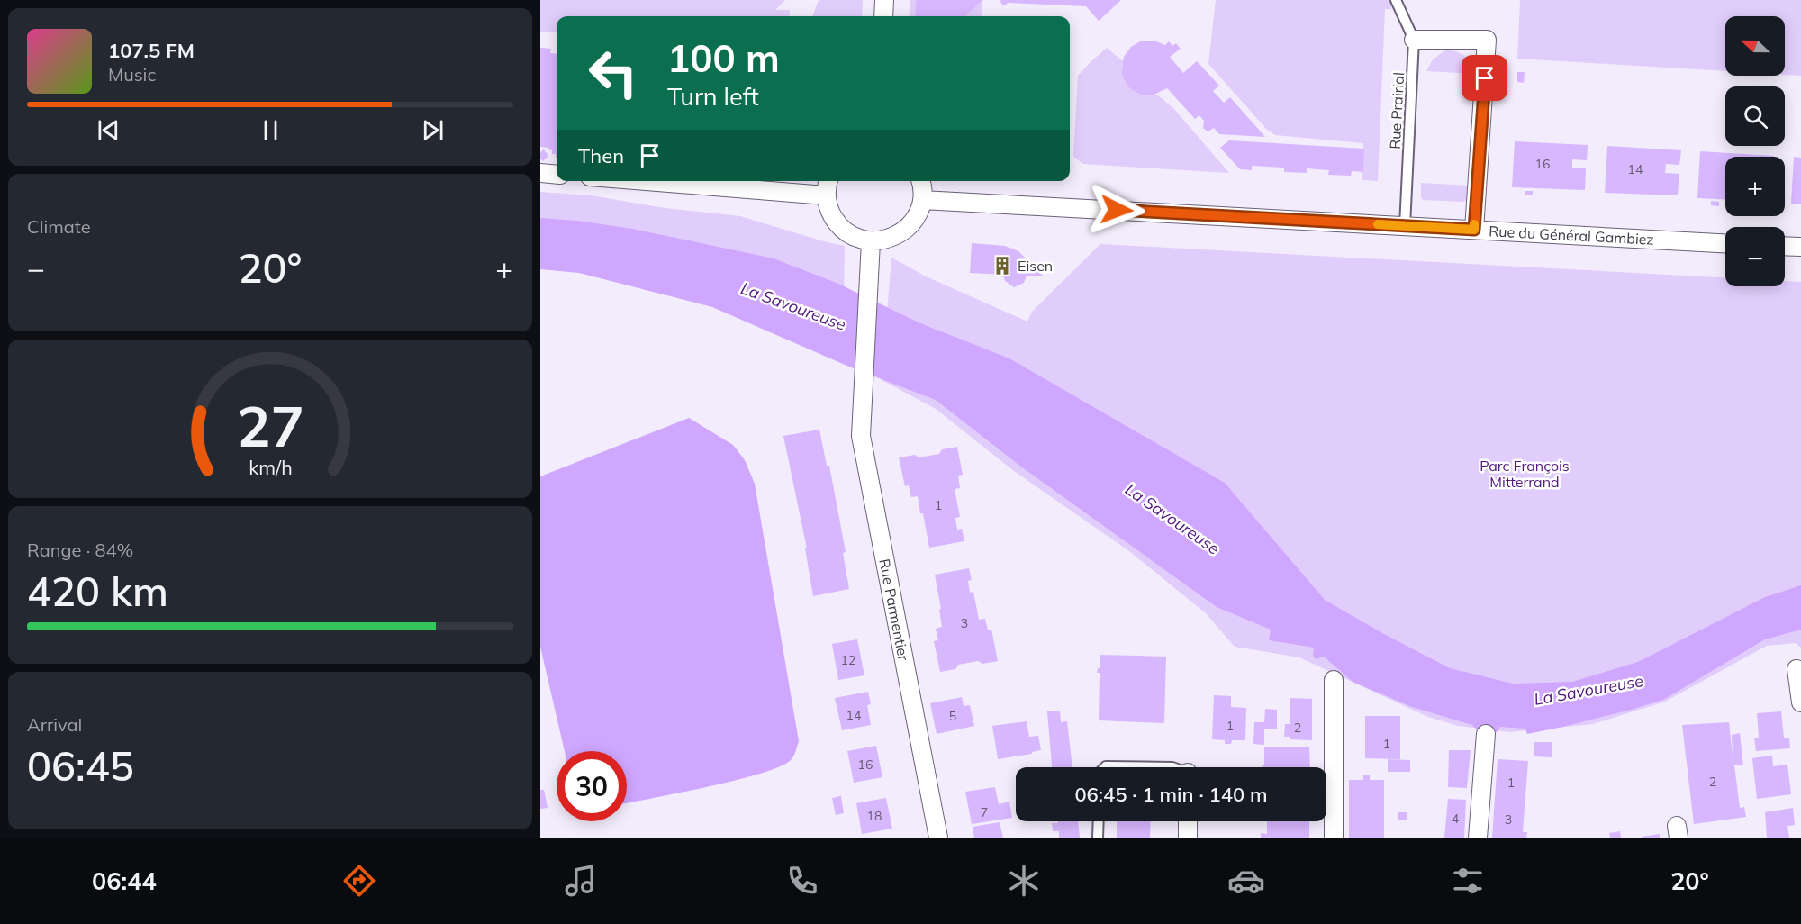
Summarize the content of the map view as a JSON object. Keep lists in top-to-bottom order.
{
  "streets": {
    "street": ["Rue du Général Gambiez", "Rue Parmentier"],
    "lane": ["Rue Prairial"]
  },
  "crossings": [
    ["Rue Prairial", "Rue du Général Gambiez"]
  ],
  "water": ["La Savoureuse"],
  "parks": ["Parc François Mitterrand"],
  "places": {
    "building": ["Eisen"]
  },
  "house_numbers": [
    "16",
    "14",
    "1",
    "3",
    "12",
    "14",
    "5",
    "1",
    "2",
    "1",
    "16",
    "2",
    "1",
    "7",
    "18",
    "4",
    "3"
  ],
  "north": "left",
  "page": {
    "map_buttons": ["+", "−"],
    "turn": ["100 m", "Turn left"],
    "song": ["107.5 FM", "Music"],
    "then": "Then",
    "tile": [
      "Climate",
      ["Range · 84%", "420 km"],
      ["Arrival", "06:45"]
    ],
    "heat": ["−", "20°", "+"],
    "limit": "30",
    "trip": "06:45 · 1 min · 140 m",
    "tabs": ["06:44", "20°"],
    "gauge": ["27", "km/h"]
  }
}
